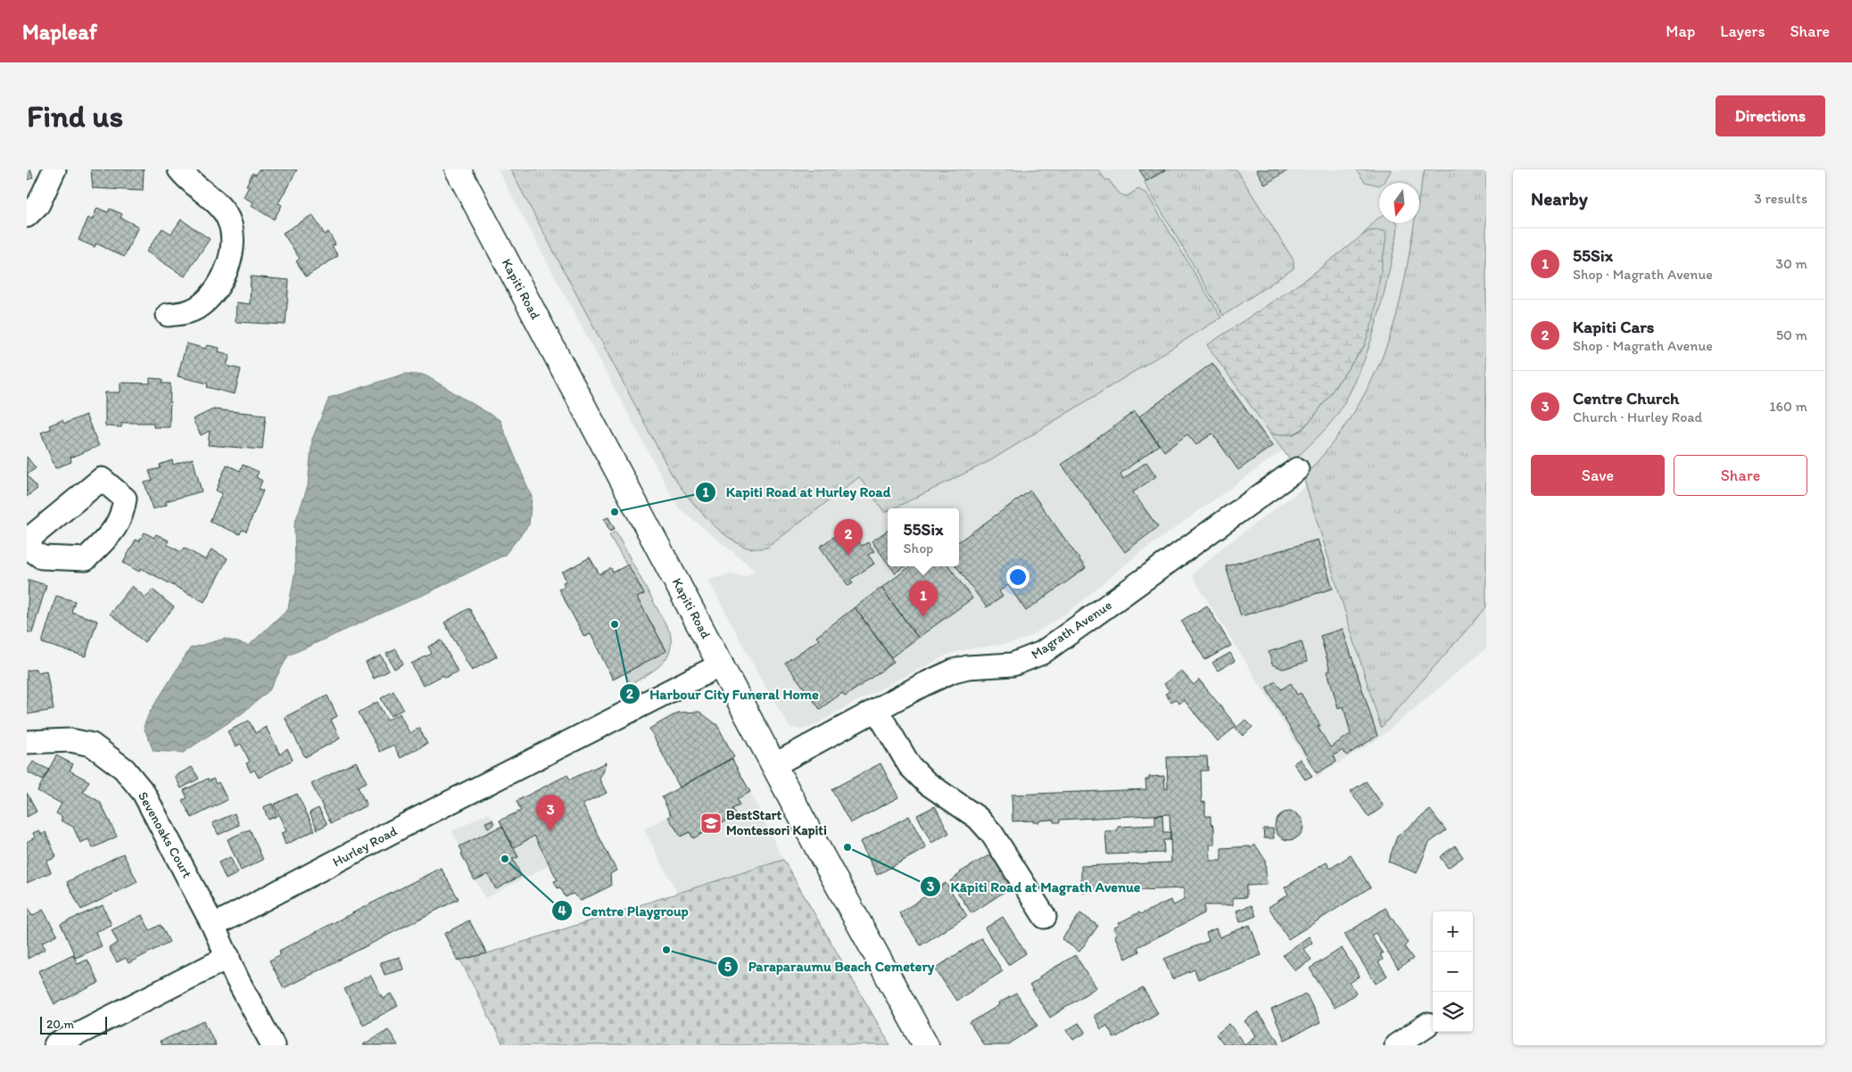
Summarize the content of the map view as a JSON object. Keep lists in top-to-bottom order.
{
  "streets": {
    "main road": ["Kapiti Road"],
    "street": ["Magrath Avenue", "Sevenoaks Court", "Hurley Road"]
  },
  "crossings": [
    ["Kapiti Road", "Magrath Avenue"],
    ["Kapiti Road", "Hurley Road"],
    ["Sevenoaks Court", "Hurley Road"]
  ],
  "places": {
    "other": [
      "Kapiti Road at Hurley Road",
      "Harbour City Funeral Home",
      "Kāpiti Road at Magrath Avenue",
      "Centre Playgroup",
      "Paraparaumu Beach Cemetery"
    ],
    "school or university": ["BestStart Montessori Kapiti"]
  },
  "scale_bar": "20 m",
  "north": "bottom",
  "page": {
    "header": "Mapleaf",
    "nav": ["Map", "Layers", "Share"],
    "buttons": [
      "Directions",
      ["Save", "Share"]
    ],
    "title": "Find us",
    "heading": ["Nearby", "3 results"],
    "list": [
      {
        "mark": "1",
        "name": "55Six",
        "note": "Shop · Magrath Avenue",
        "value": "30 m"
      },
      {
        "mark": "2",
        "name": "Kapiti Cars",
        "note": "Shop · Magrath Avenue",
        "value": "50 m"
      },
      {
        "mark": "3",
        "name": "Centre Church",
        "note": "Church · Hurley Road",
        "value": "160 m"
      }
    ],
    "popup": ["55Six", "Shop"],
    "pins": ["2", "1", "3"],
    "map_buttons": ["+", "−"],
    "scale": "20 m"
  }
}
